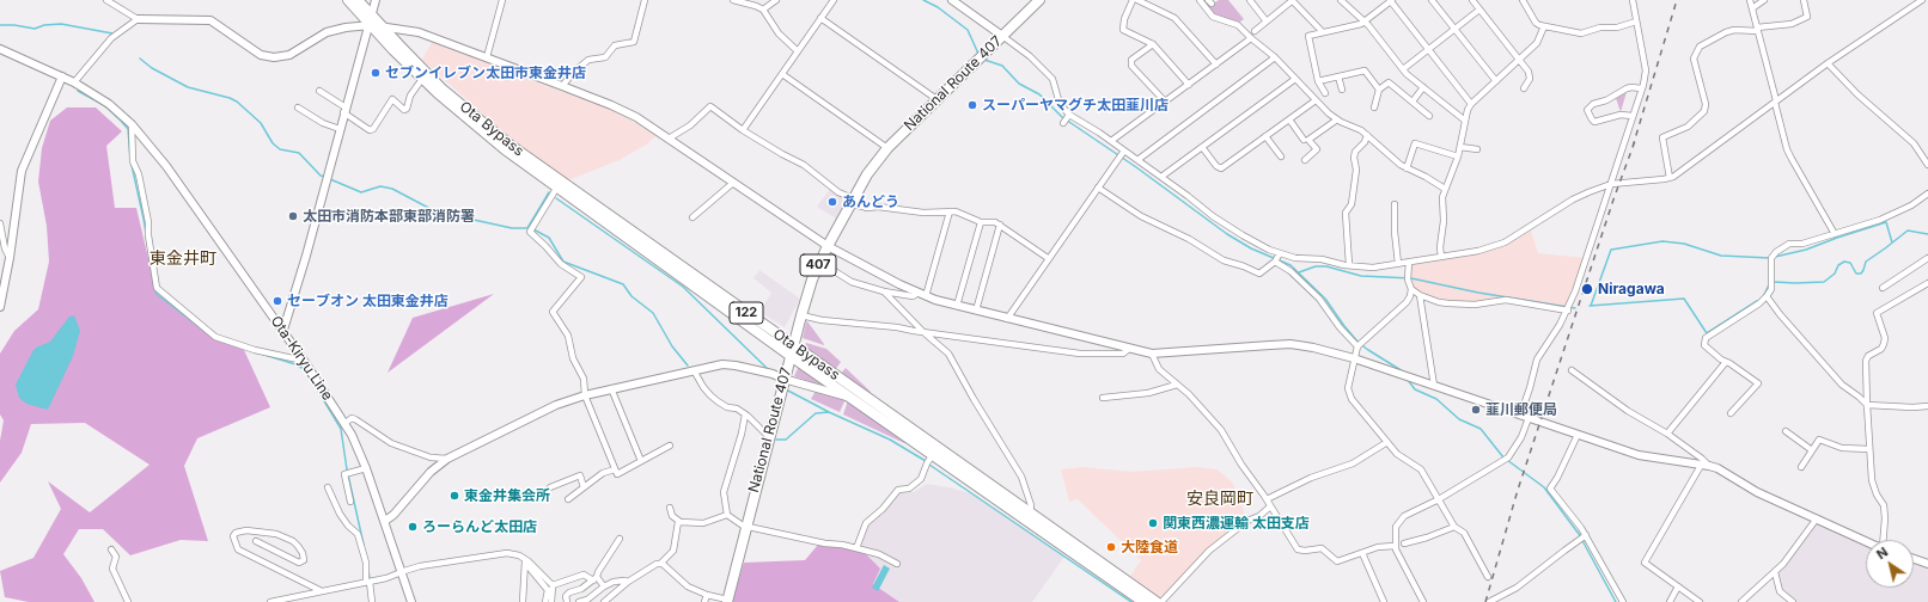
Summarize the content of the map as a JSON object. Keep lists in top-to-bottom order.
{
  "streets": {
    "highway": [
      "National Route 407",
      "Ota Bypass",
      "407",
      "122"
    ],
    "street": ["Ota-Kiryu Line"]
  },
  "crossings": [
    ["National Route 407", "Ota Bypass"]
  ],
  "districts": ["東金井町", "安良岡町"],
  "places": [
    "セブンイレブン太田市東金井店",
    "スーパーヤマグチ太田韮川店",
    "あんどう",
    "太田市消防本部東部消防署",
    "Niragawa",
    "セーブオン 太田東金井店",
    "韮川郵便局",
    "東金井集会所",
    "関東西濃運輸 太田支店",
    "ろーらんど太田店",
    "大陸食道"
  ],
  "north": "top left"
}
